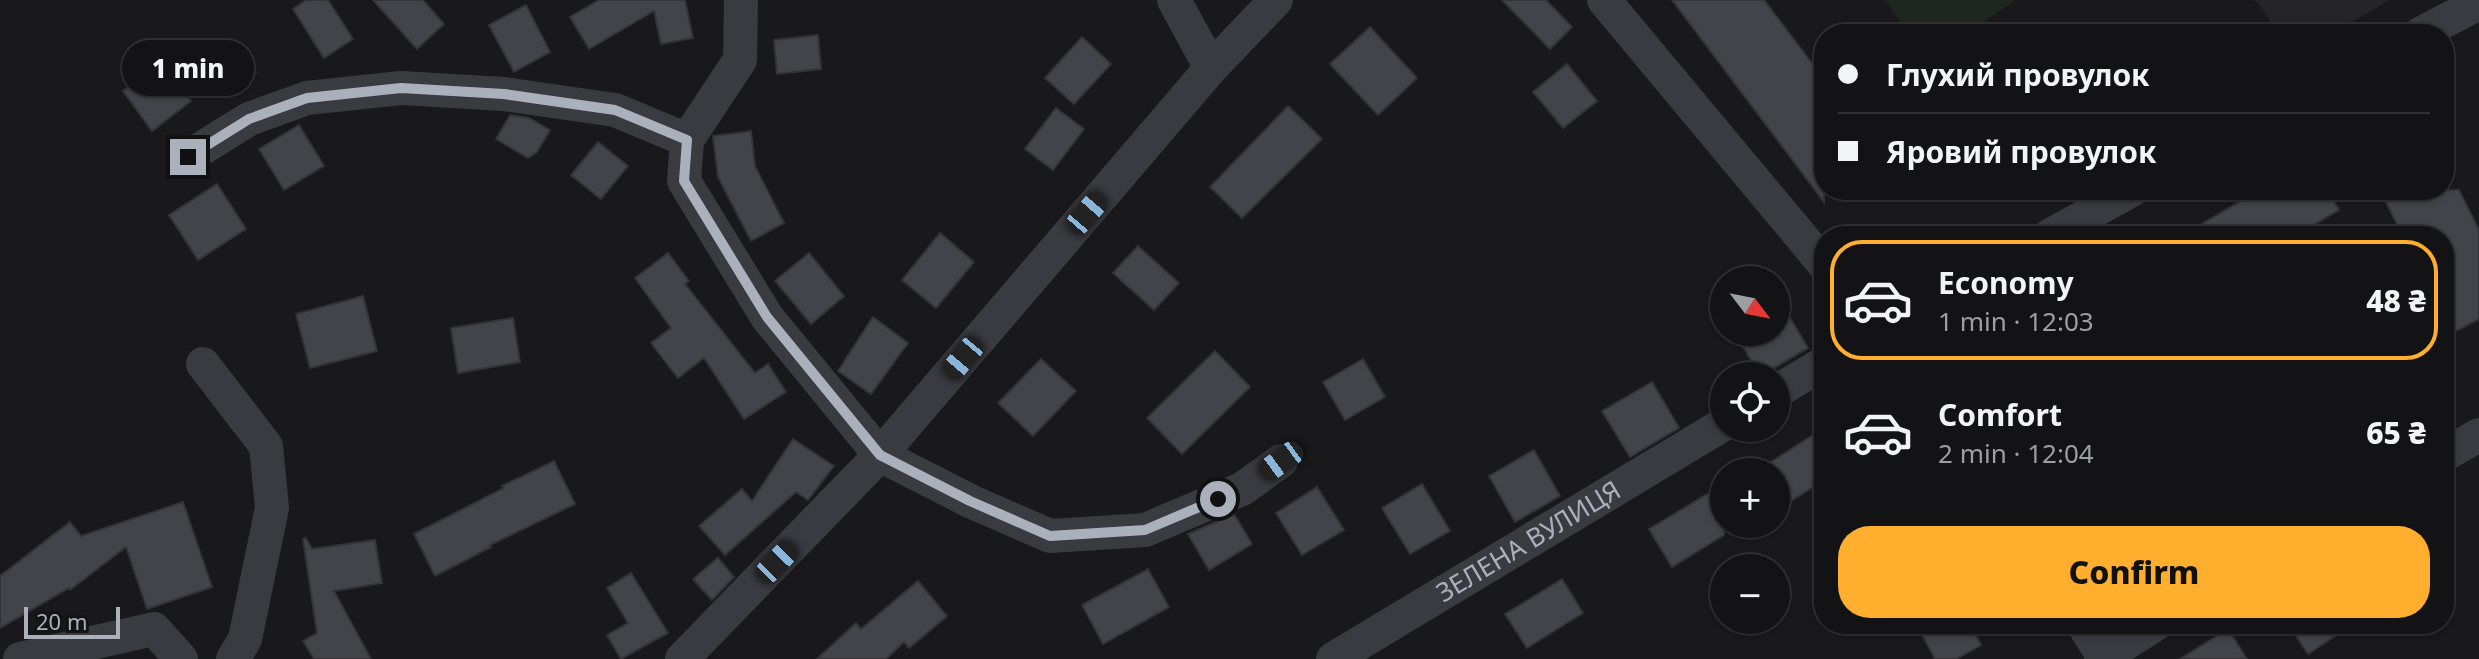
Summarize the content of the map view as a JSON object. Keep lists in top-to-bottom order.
{
  "streets": {
    "street": ["ЗЕЛЕНА ВУЛИЦЯ"]
  },
  "scale_bar": "20 m",
  "north": "bottom right",
  "page": {
    "banner": ["Глухий провулок", "Яровий провулок"],
    "bubble": "1 min",
    "list": [
      {
        "name": "Economy",
        "note": "1 min · 12:03",
        "value": "48 ₴"
      },
      {
        "name": "Comfort",
        "note": "2 min · 12:04",
        "value": "65 ₴"
      }
    ],
    "map_buttons": ["+", "−"],
    "buttons": "Confirm",
    "scale": "20 m"
  }
}
